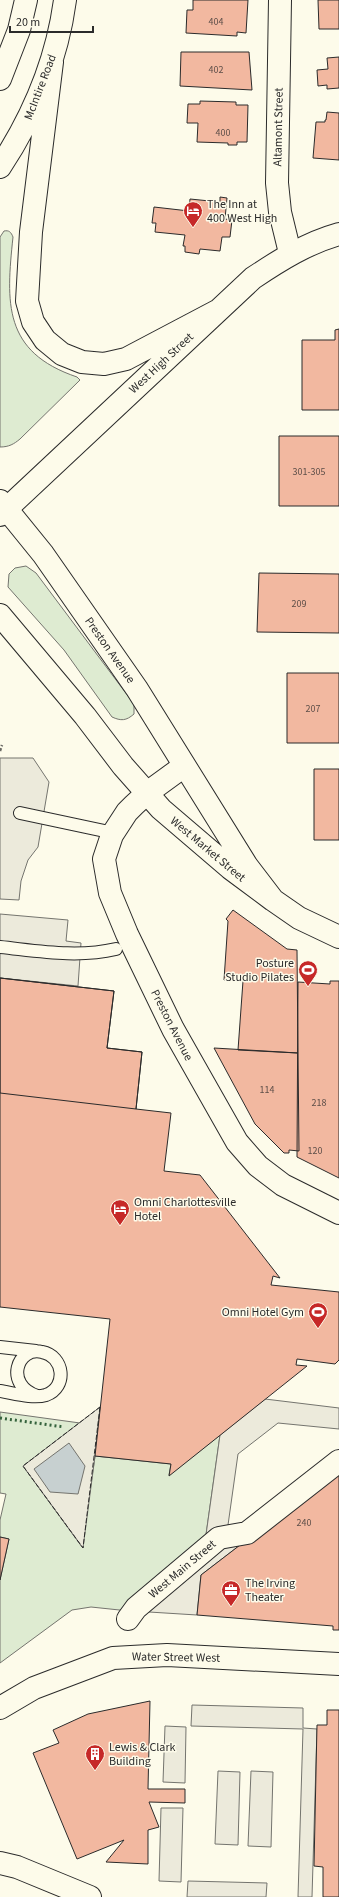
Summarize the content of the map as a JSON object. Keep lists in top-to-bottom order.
{
  "streets": {
    "main road": [
      "McIntire Road",
      "Altamont Street",
      "West High Street",
      "Preston Avenue",
      "West Market Street",
      "West Main Street",
      "Water Street West"
    ]
  },
  "crossings": [
    ["Altamont Street", "West High Street"],
    ["West High Street", "Preston Avenue"],
    ["Preston Avenue", "West Market Street"]
  ],
  "places": {
    "hotel": ["The Inn at 400 West High", "Omni Charlottesville Hotel"],
    "sports": ["Posture Studio Pilates", "Omni Hotel Gym"],
    "office": ["The Irving Theater"],
    "building": ["Lewis & Clark Building"]
  },
  "house_numbers": [
    "404",
    "402",
    "400",
    "301-305",
    "209",
    "207",
    "114",
    "218",
    "120",
    "240"
  ],
  "scale_bar": "20 m"
}
